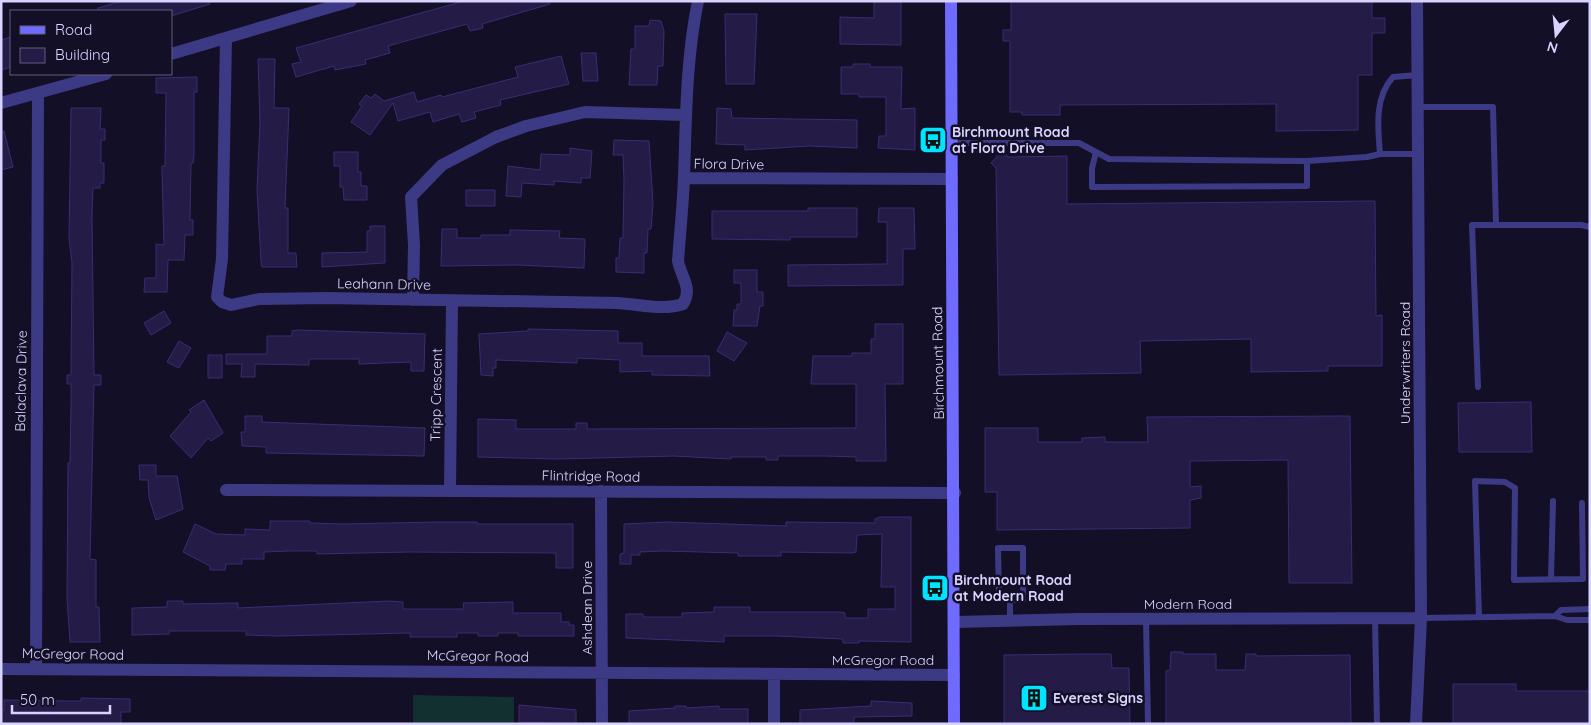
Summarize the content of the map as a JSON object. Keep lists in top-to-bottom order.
{
  "streets": {
    "main road": ["Birchmount Road"],
    "street": [
      "Flora Drive",
      "Leahann Drive",
      "Underwriters Road",
      "Balaclava Drive",
      "Tripp Crescent",
      "Flintridge Road",
      "Modern Road",
      "Ashdean Drive",
      "McGregor Road"
    ]
  },
  "crossings": [
    ["Flora Drive", "Leahann Drive"],
    ["Flora Drive", "Birchmount Road"],
    ["Leahann Drive", "Tripp Crescent"],
    ["Birchmount Road", "Flintridge Road"],
    ["Birchmount Road", "Modern Road"],
    ["Birchmount Road", "McGregor Road"],
    ["Underwriters Road", "Modern Road"],
    ["Balaclava Drive", "McGregor Road"],
    ["Tripp Crescent", "Flintridge Road"],
    ["Flintridge Road", "Ashdean Drive"],
    ["Ashdean Drive", "McGregor Road"]
  ],
  "places": {
    "bus stop": ["Birchmount Road at Flora Drive", "Birchmount Road at Modern Road"],
    "building": ["Everest Signs"]
  },
  "legend": ["Road", "Building"],
  "scale_bar": "50 m",
  "north": "bottom"
}
